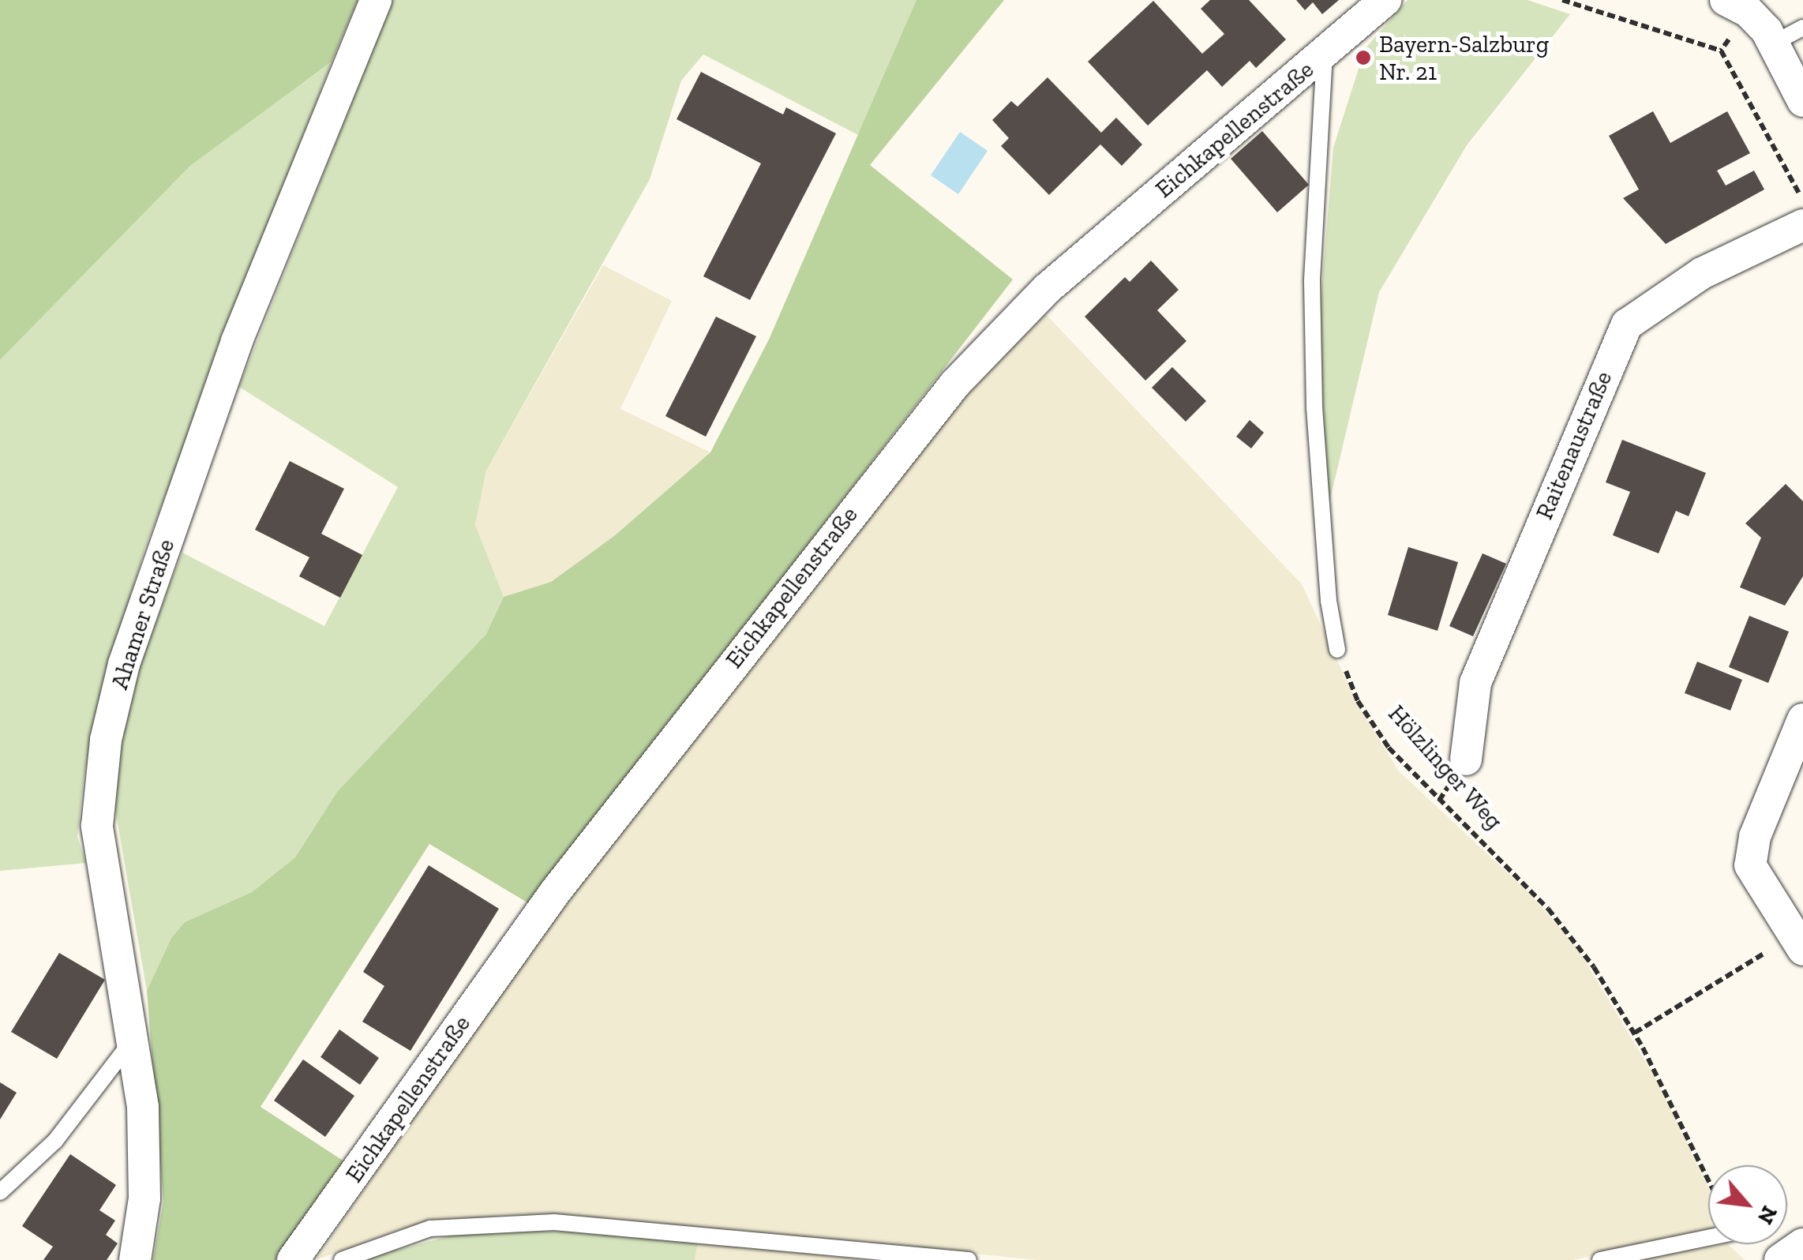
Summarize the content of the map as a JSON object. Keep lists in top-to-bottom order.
{
  "streets": {
    "street": ["Eichkapellenstraße", "Raitenaustraße", "Ahamer Straße"],
    "path": ["Hölzlinger Weg"]
  },
  "places": ["Bayern-Salzburg Nr. 21"],
  "north": "bottom right"
}
